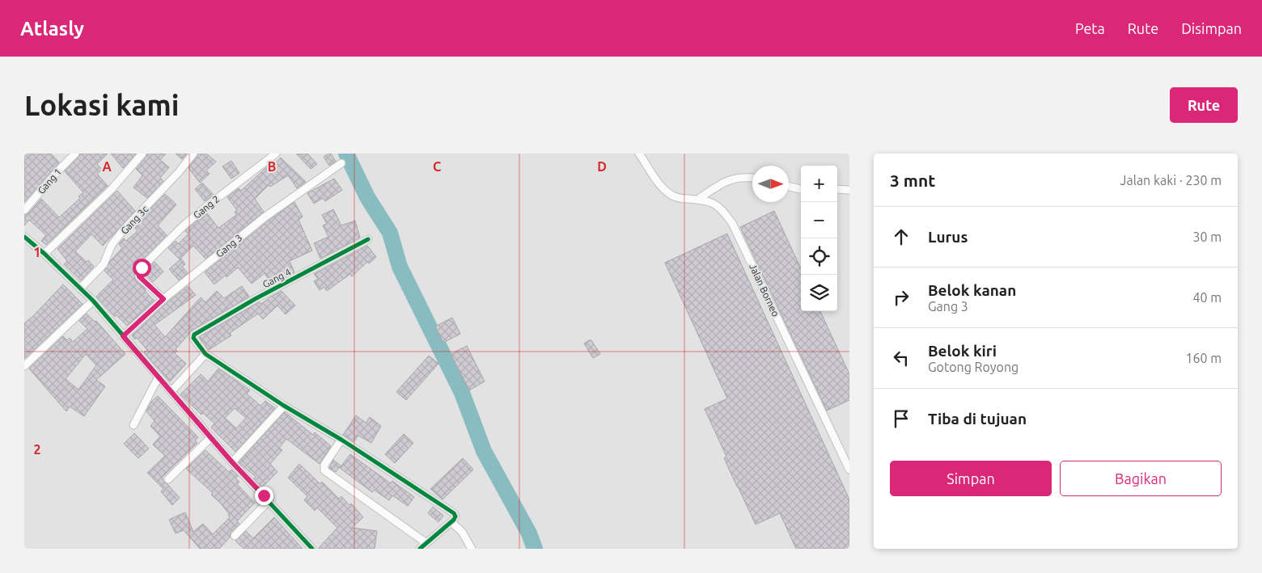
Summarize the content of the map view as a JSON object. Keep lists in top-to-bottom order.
{
  "streets": {
    "street": [
      "Gang 1",
      "Gang 2",
      "Gang 3c",
      "Gang 3",
      "Gang 4",
      "Jalan Borneo"
    ]
  },
  "crossings": [
    ["Gang 2", "Gang 3"]
  ],
  "north": "right",
  "page": {
    "header": "Atlasly",
    "nav": ["Peta", "Rute", "Disimpan"],
    "buttons": [
      "Rute",
      ["Simpan", "Bagikan"]
    ],
    "title": "Lokasi kami",
    "heading": ["3 mnt", "Jalan kaki · 230 m"],
    "map_buttons": ["+", "−"],
    "list": [
      ["Lurus", "30 m"],
      ["Belok kanan", "Gang 3", "40 m"],
      ["Belok kiri", "Gotong Royong", "160 m"],
      "Tiba di tujuan"
    ]
  },
  "grid": {
    "columns": [
      "A",
      "B",
      "C",
      "D"
    ],
    "rows": ["1", "2"]
  }
}
